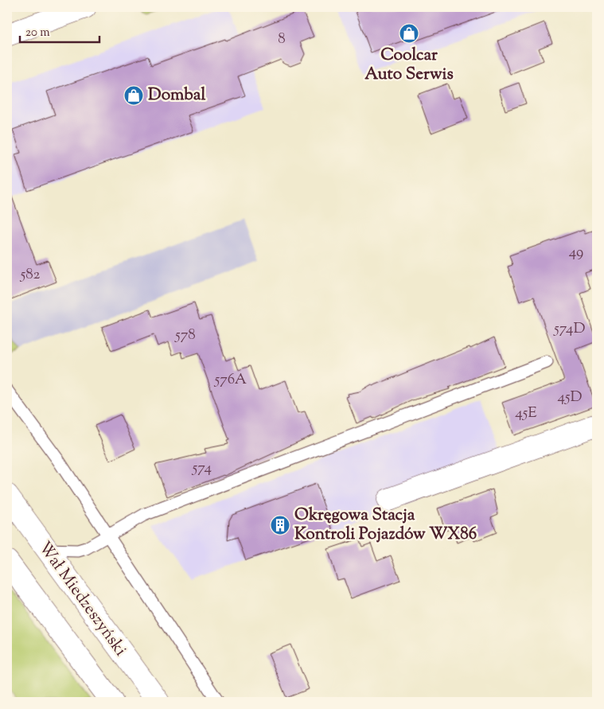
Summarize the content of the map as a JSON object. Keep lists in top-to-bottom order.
{
  "streets": {
    "main road": ["Wał Miedzeszyński"]
  },
  "places": {
    "shop": ["Coolcar Auto Serwis", "Dombal"],
    "building": ["Okręgowa Stacja Kontroli Pojazdów WX86"]
  },
  "house_numbers": [
    "8",
    "49",
    "582",
    "574D",
    "578",
    "576A",
    "45D",
    "45E",
    "574"
  ],
  "scale_bar": "20 m"
}
